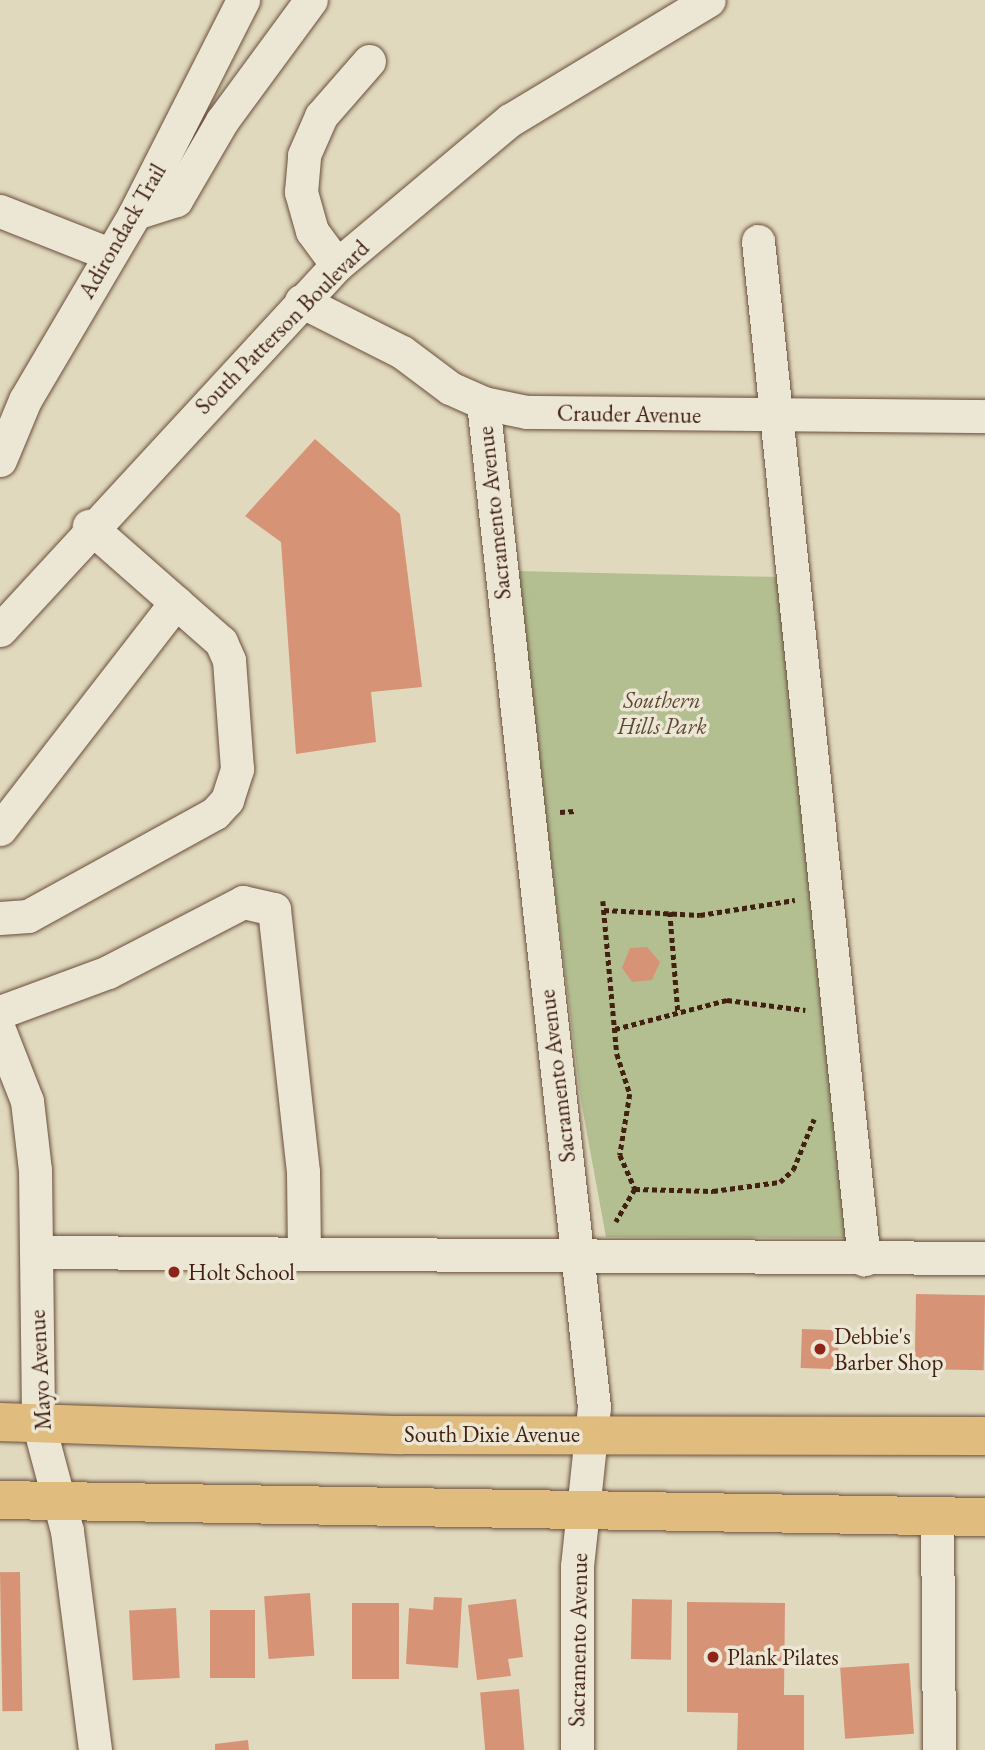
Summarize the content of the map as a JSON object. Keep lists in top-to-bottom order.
{
  "streets": {
    "main road": ["South Dixie Avenue"],
    "street": [
      "Adirondack Trail",
      "South Patterson Boulevard",
      "Crauder Avenue",
      "Sacramento Avenue",
      "Mayo Avenue"
    ]
  },
  "crossings": [
    ["South Patterson Boulevard", "Crauder Avenue"],
    ["Crauder Avenue", "Sacramento Avenue"],
    ["Sacramento Avenue", "South Dixie Avenue"],
    ["Mayo Avenue", "South Dixie Avenue"]
  ],
  "parks": ["Southern Hills Park"],
  "places": ["Holt School", "Debbie's Barber Shop", "Plank Pilates"]
}
